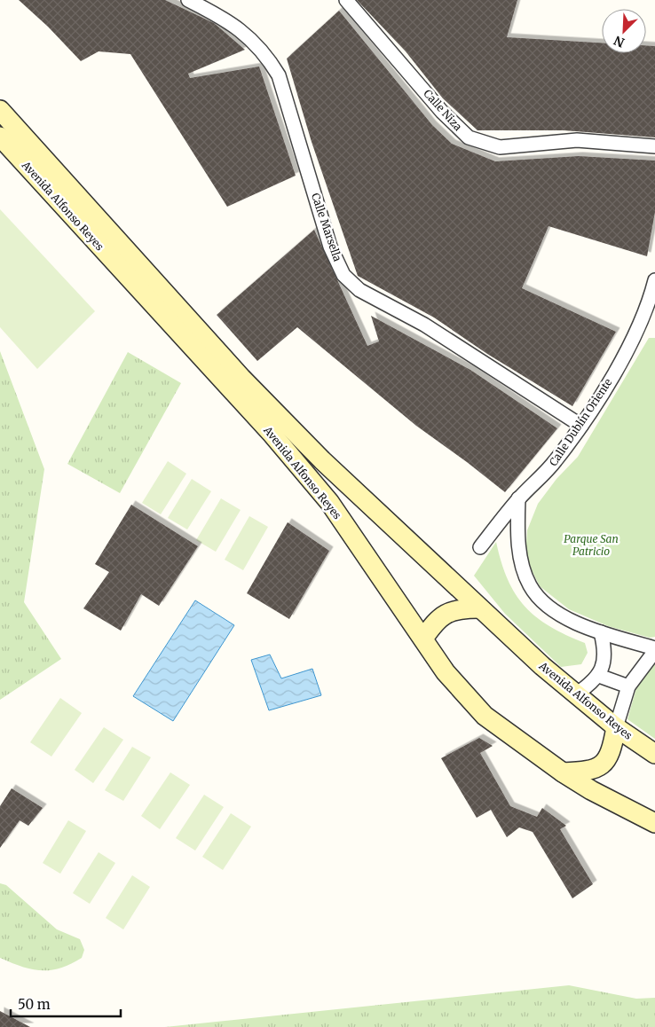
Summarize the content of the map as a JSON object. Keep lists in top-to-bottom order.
{
  "streets": {
    "main road": ["Avenida Alfonso Reyes"],
    "street": ["Calle Niza", "Calle Marsella", "Calle Dublín Oriente"]
  },
  "crossings": [
    ["Calle Marsella", "Calle Dublín Oriente"]
  ],
  "parks": ["Parque San Patricio"],
  "scale_bar": "50 m",
  "north": "bottom left"
}
